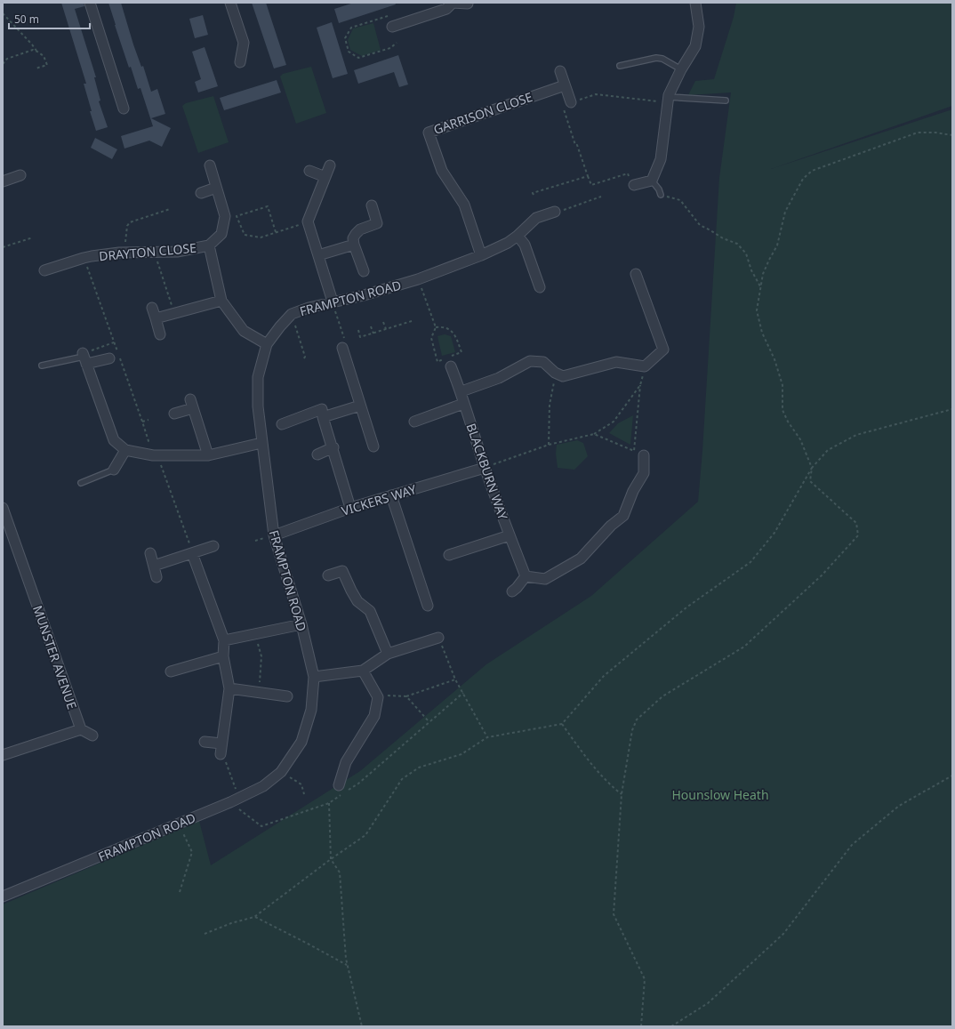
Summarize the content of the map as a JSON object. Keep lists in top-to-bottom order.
{
  "streets": {
    "street": [
      "GARRISON CLOSE",
      "DRAYTON CLOSE",
      "FRAMPTON ROAD",
      "BLACKBURN WAY",
      "VICKERS WAY",
      "MUNSTER AVENUE"
    ]
  },
  "crossings": [
    ["GARRISON CLOSE", "FRAMPTON ROAD"],
    ["FRAMPTON ROAD", "VICKERS WAY"],
    ["BLACKBURN WAY", "VICKERS WAY"]
  ],
  "parks": ["Hounslow Heath"],
  "scale_bar": "50 m"
}
